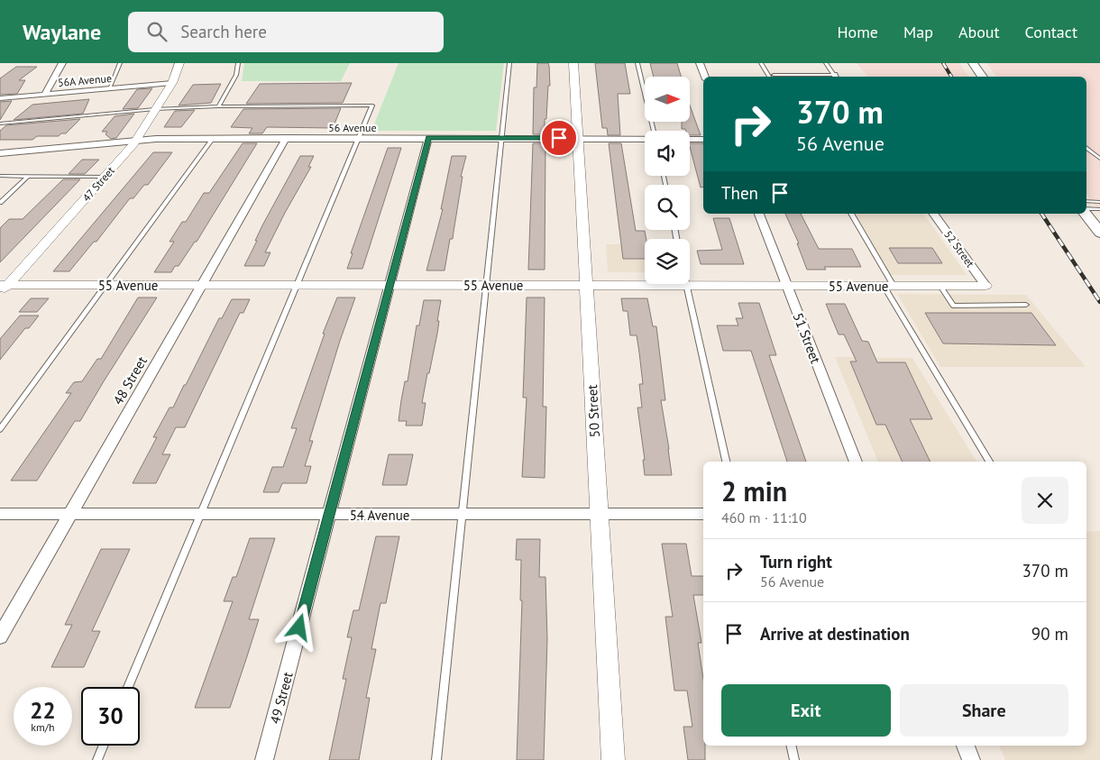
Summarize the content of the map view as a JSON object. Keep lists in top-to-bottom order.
{
  "streets": {
    "street": [
      "56A Avenue",
      "56 Avenue",
      "47 Street",
      "52 Street",
      "55 Avenue",
      "51 Street",
      "48 Street",
      "50 Street",
      "54 Avenue",
      "49 Street"
    ]
  },
  "crossings": [
    ["56A Avenue", "47 Street"],
    ["56 Avenue", "47 Street"],
    ["56 Avenue", "48 Street"],
    ["56 Avenue", "50 Street"],
    ["56 Avenue", "49 Street"],
    ["47 Street", "55 Avenue"],
    ["52 Street", "55 Avenue"],
    ["55 Avenue", "51 Street"],
    ["55 Avenue", "48 Street"],
    ["55 Avenue", "50 Street"],
    ["55 Avenue", "49 Street"],
    ["48 Street", "54 Avenue"],
    ["50 Street", "54 Avenue"],
    ["54 Avenue", "49 Street"]
  ],
  "north": "right",
  "page": {
    "header": "Waylane",
    "search": "Search here",
    "nav": [
      "Home",
      "Map",
      "About",
      "Contact"
    ],
    "turn": ["370 m", "56 Avenue"],
    "then": "Then",
    "heading": ["2 min", "460 m · 11:10"],
    "list": [
      {
        "name": "Turn right",
        "note": "56 Avenue",
        "value": "370 m"
      },
      {
        "name": "Arrive at destination",
        "value": "90 m"
      }
    ],
    "buttons": ["Exit", "Share"],
    "speed": "22 km/h",
    "limit": "30"
  }
}
